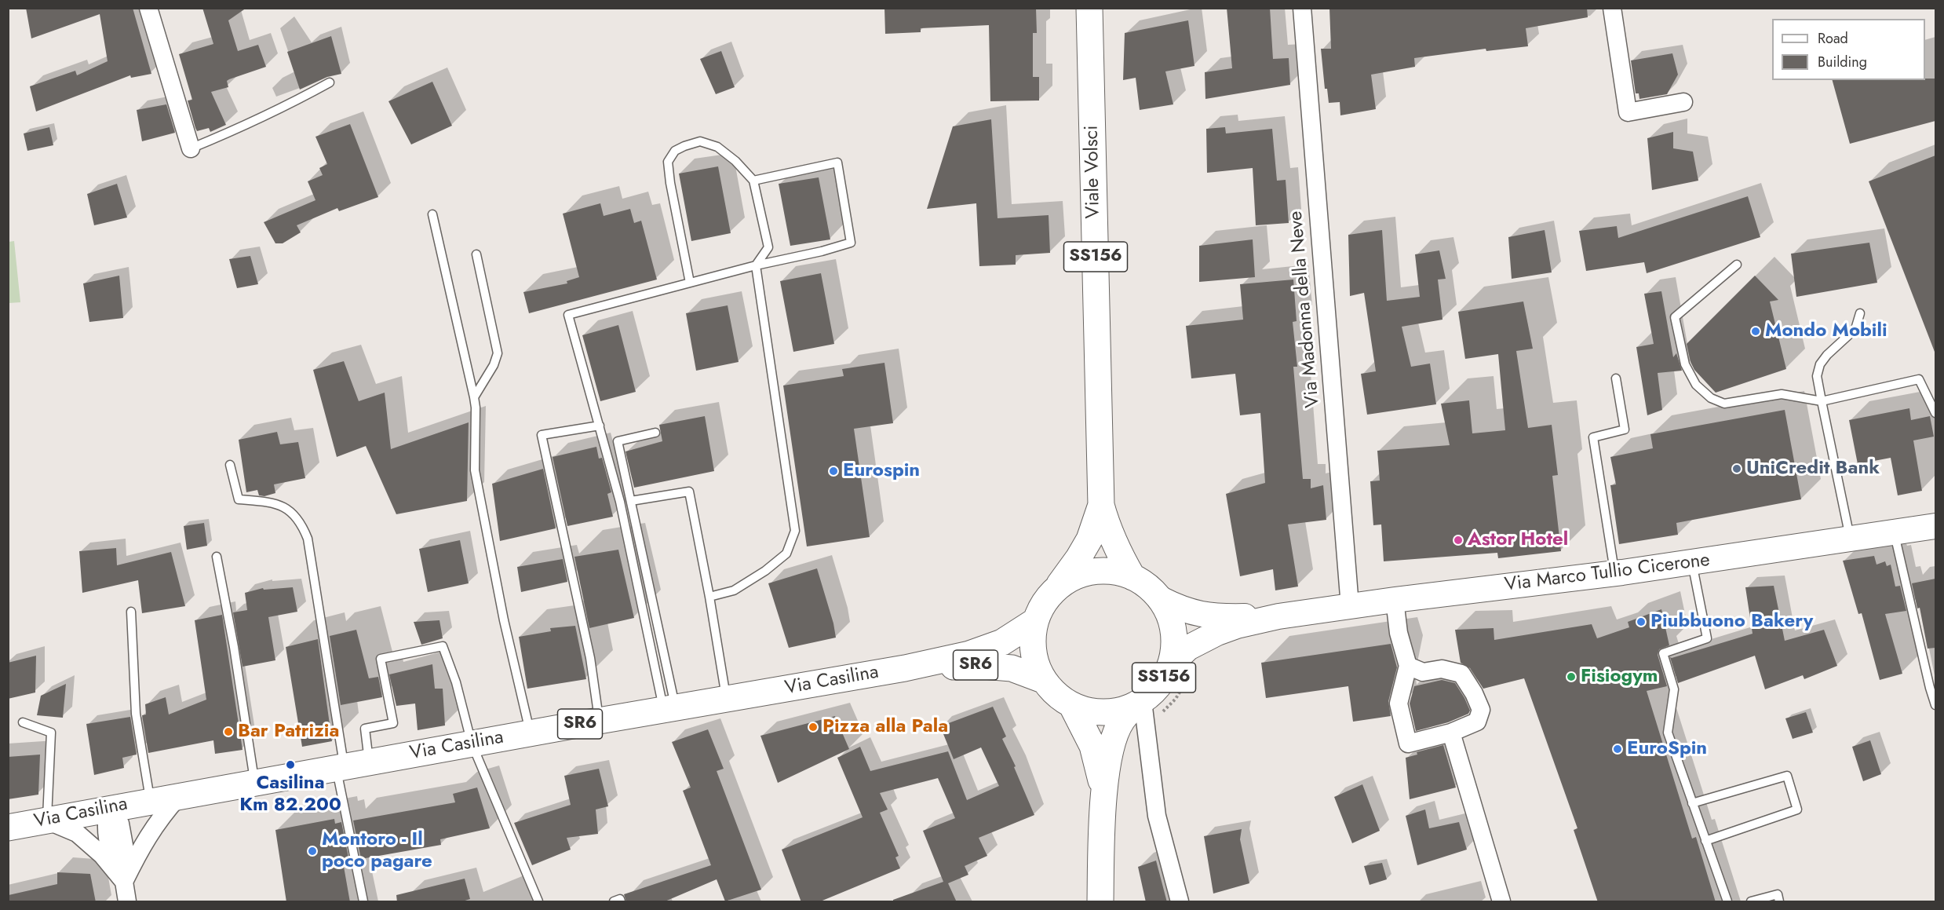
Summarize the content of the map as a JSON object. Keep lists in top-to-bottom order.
{
  "streets": {
    "main road": [
      "Viale Volsci",
      "SS156",
      "Via Marco Tullio Cicerone",
      "SR6",
      "Via Casilina"
    ],
    "street": ["Via Madonna della Neve"]
  },
  "crossings": [
    ["Viale Volsci", "SS156"],
    ["Viale Volsci", "Via Marco Tullio Cicerone"],
    ["Viale Volsci", "Via Casilina"],
    ["SS156", "Via Marco Tullio Cicerone"],
    ["SS156", "Via Casilina"],
    ["Via Madonna della Neve", "Via Marco Tullio Cicerone"],
    ["Via Marco Tullio Cicerone", "Via Casilina"]
  ],
  "places": [
    "Mondo Mobili",
    "UniCredit Bank",
    "Eurospin",
    "Astor Hotel",
    "Piubbuono Bakery",
    "Fisiogym",
    "Pizza alla Pala",
    "Bar Patrizia",
    "EuroSpin",
    "Casilina Km 82.200",
    "Montoro - Il poco pagare"
  ],
  "legend": ["Road", "Building"]
}
